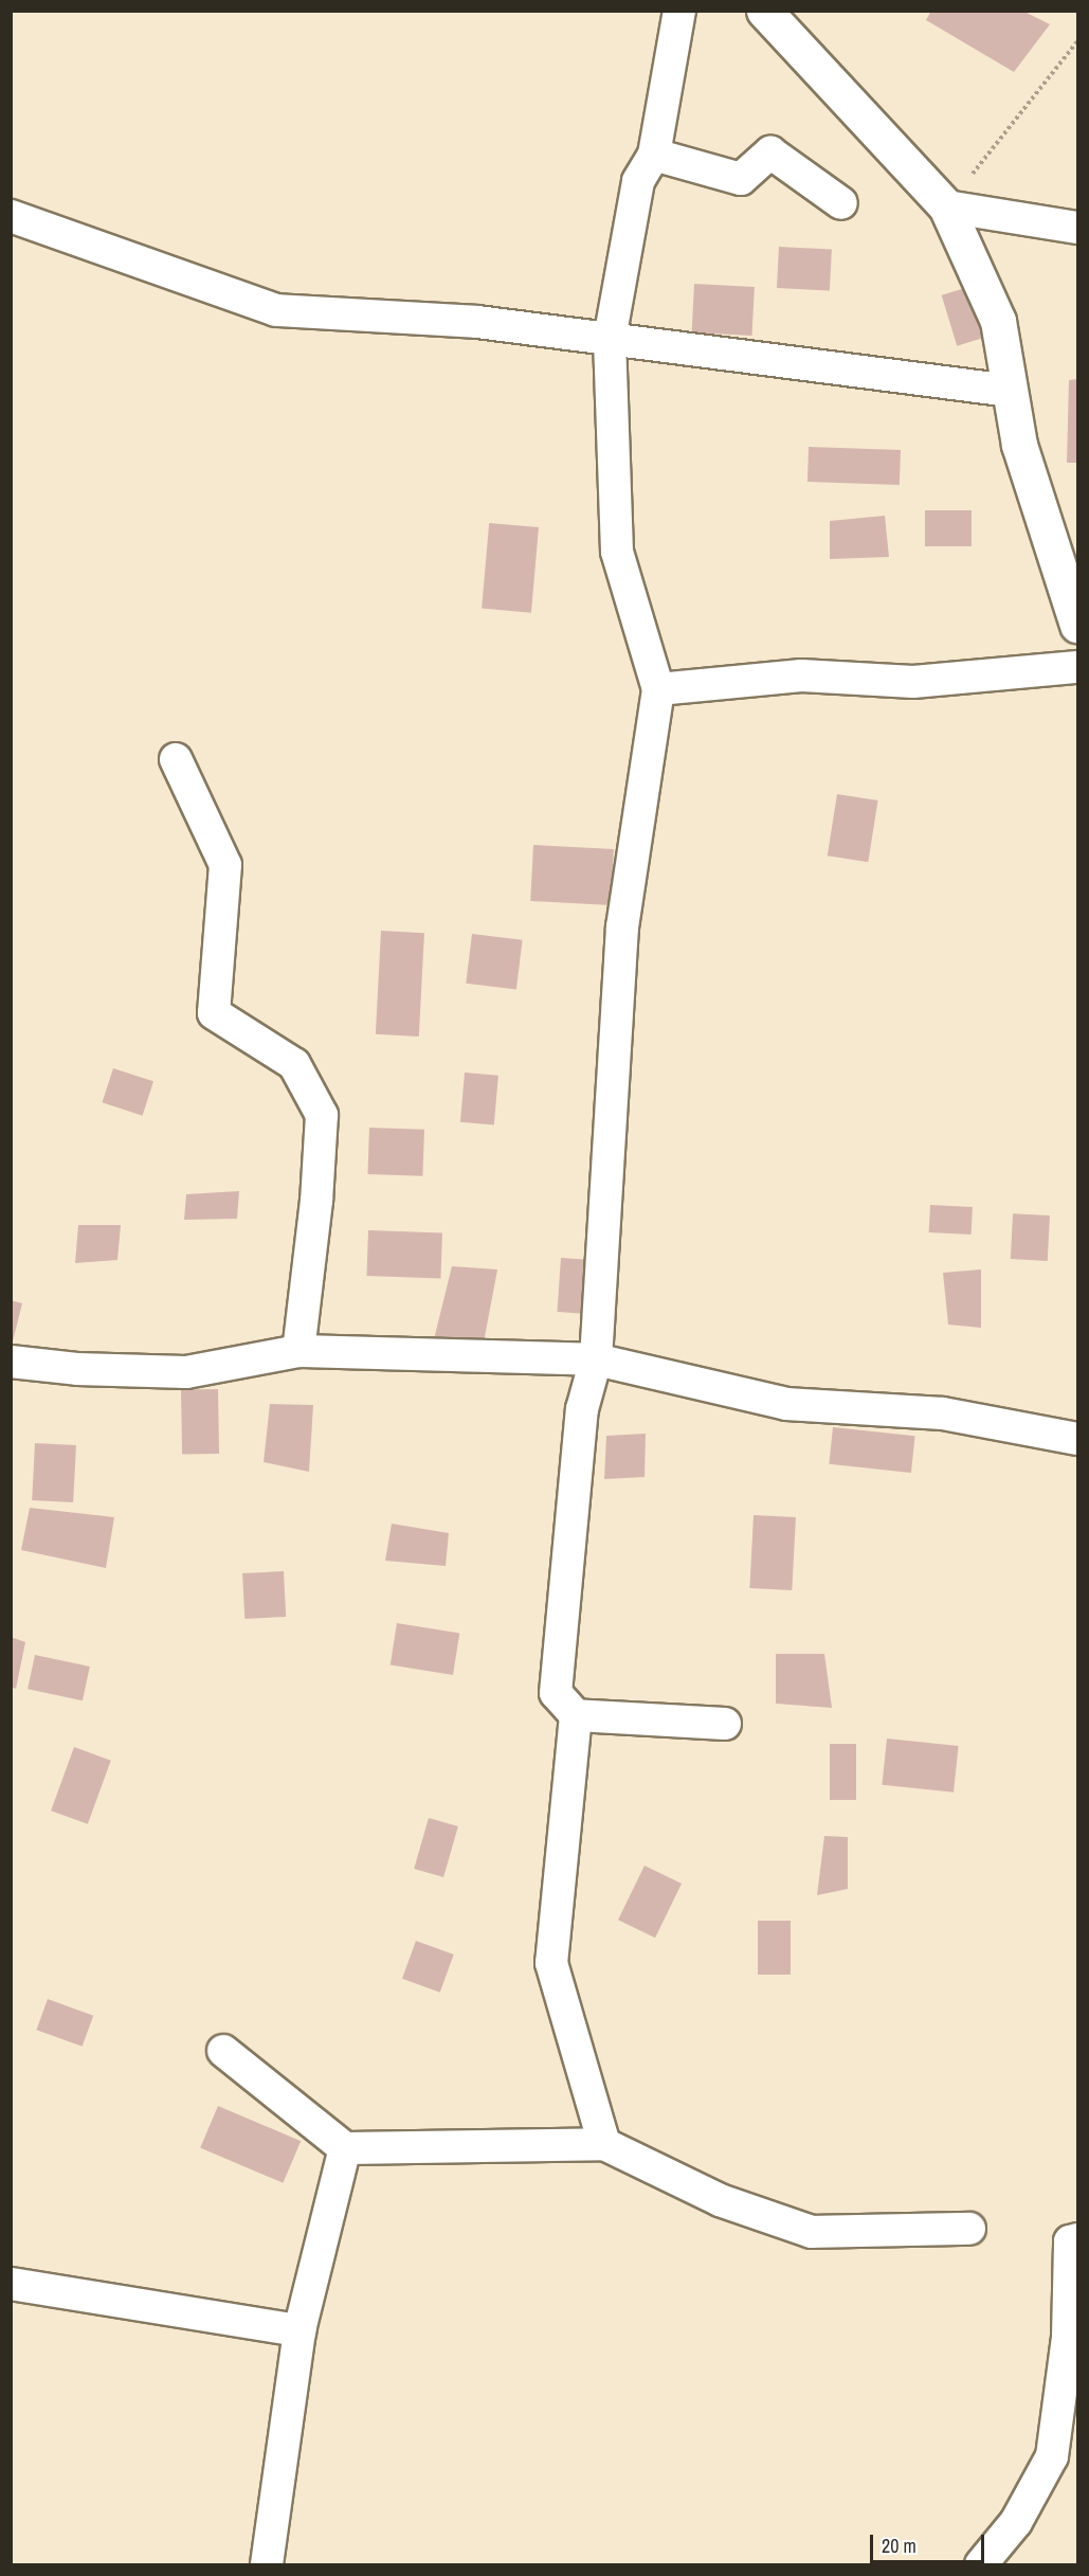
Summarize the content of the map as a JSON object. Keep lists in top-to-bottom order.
{
  "scale_bar": "20 m"
}
